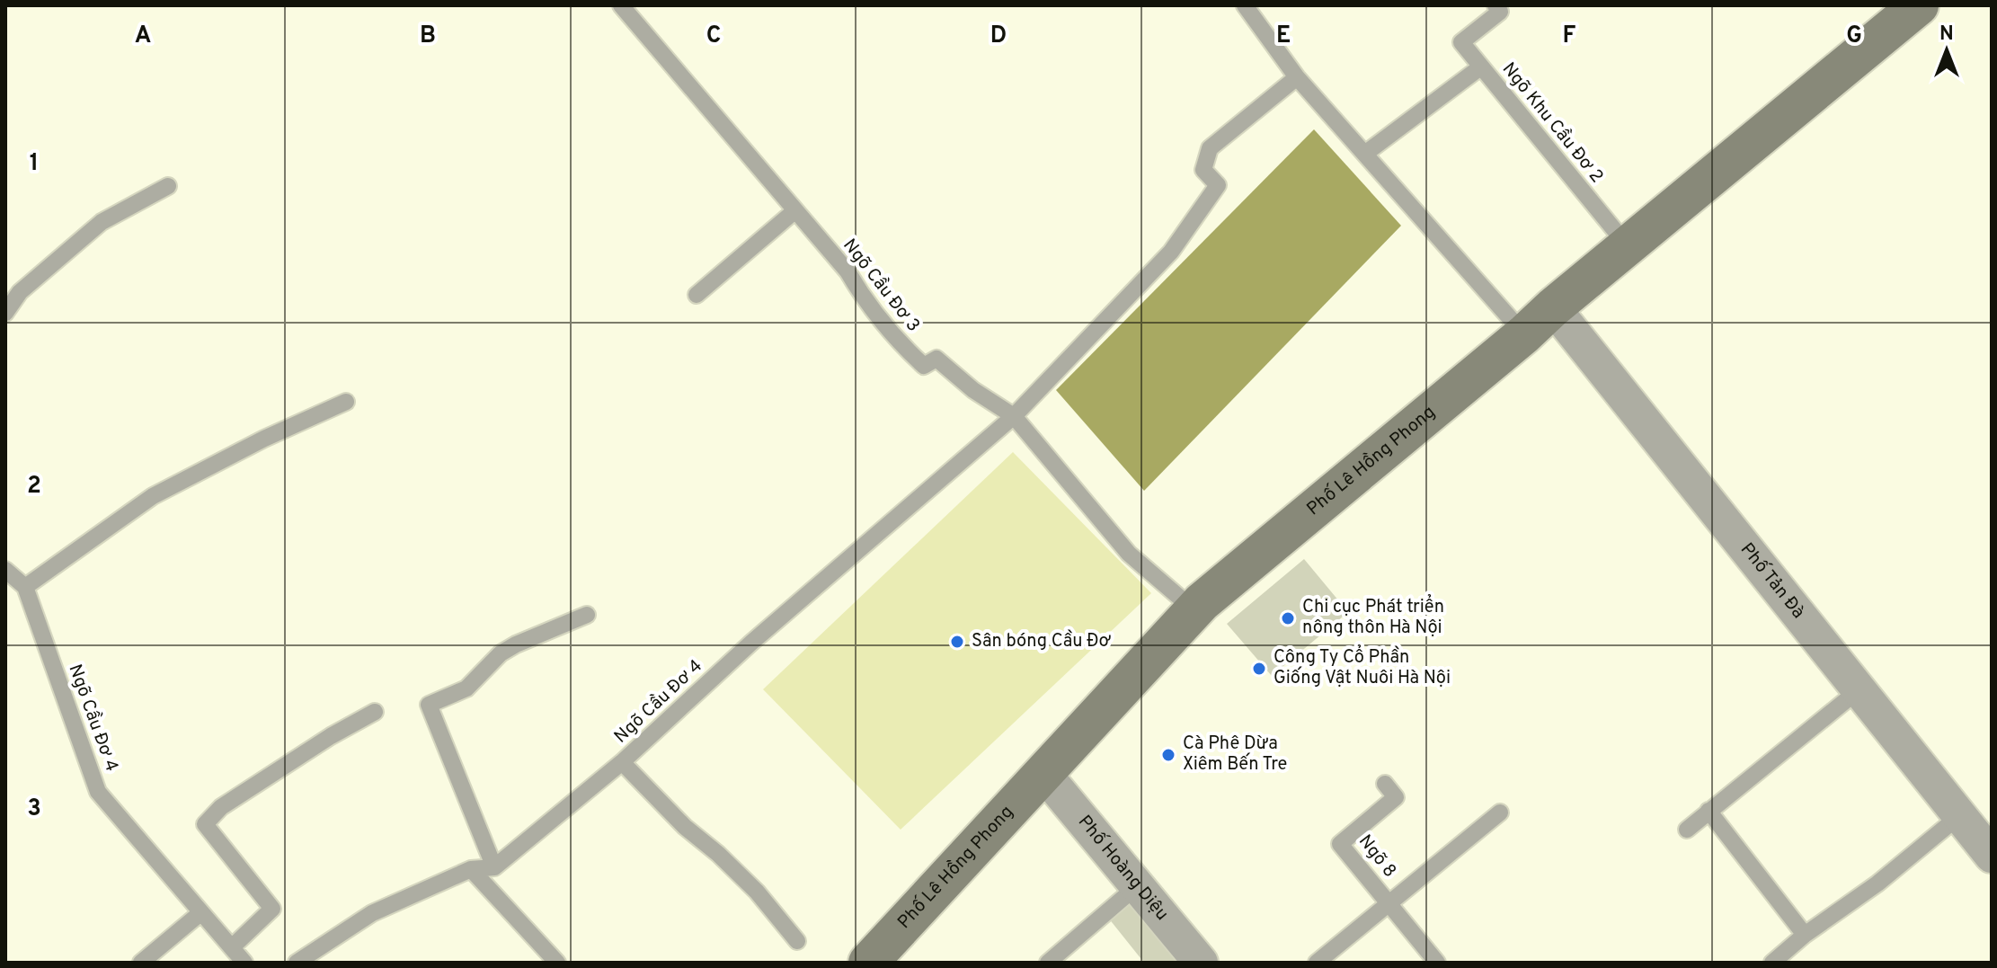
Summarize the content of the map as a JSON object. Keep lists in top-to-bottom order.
{
  "streets": {
    "street": ["Phố Lê Hồng Phong", "Phố Tản Đà", "Phố Hoàng Diệu"],
    "lane": [
      "Ngõ Khu Cầu Đơ 2",
      "Ngõ Cầu Đơ 3",
      "Ngõ Cầu Đơ 4",
      "Ngõ 8"
    ]
  },
  "crossings": [
    ["Ngõ Khu Cầu Đơ 2", "Phố Lê Hồng Phong"],
    ["Ngõ Cầu Đơ 3", "Phố Lê Hồng Phong"],
    ["Ngõ Cầu Đơ 3", "Ngõ Cầu Đơ 4"],
    ["Phố Lê Hồng Phong", "Phố Tản Đà"],
    ["Phố Lê Hồng Phong", "Phố Hoàng Diệu"]
  ],
  "places": [
    "Chi cục Phát triển nông thôn Hà Nội",
    "Sân bóng Cầu Đơ",
    "Công Ty Cổ Phần Giống Vật Nuôi Hà Nội",
    "Cà Phê Dừa Xiêm Bến Tre"
  ],
  "north": "top",
  "grid": {
    "columns": [
      "A",
      "B",
      "C",
      "D",
      "E",
      "F",
      "G"
    ],
    "rows": ["1", "2", "3"]
  }
}
